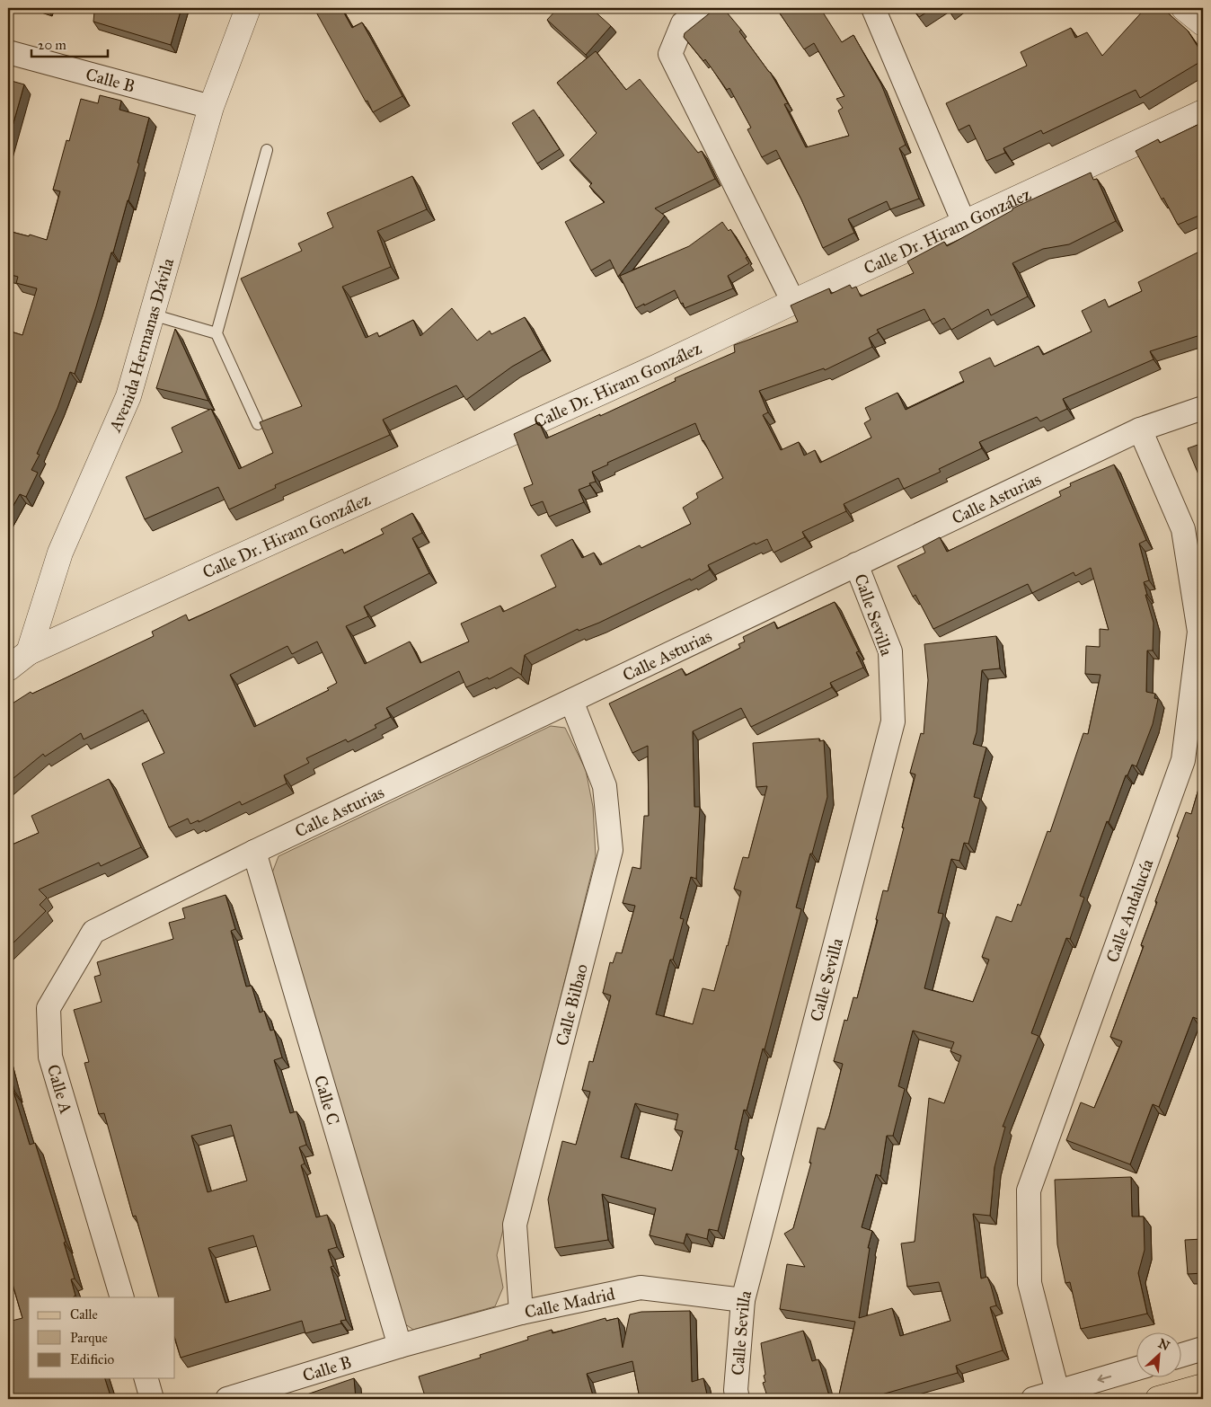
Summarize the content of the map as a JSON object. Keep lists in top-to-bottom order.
{
  "streets": {
    "street": [
      "Calle B",
      "Calle Dr. Hiram González",
      "Avenida Hermanas Dávila",
      "Calle Asturias",
      "Calle Sevilla",
      "Calle Andalucía",
      "Calle Bilbao",
      "Calle A",
      "Calle C",
      "Calle Madrid"
    ]
  },
  "crossings": [
    ["Calle B", "Avenida Hermanas Dávila"],
    ["Calle B", "Calle C"],
    ["Calle B", "Calle Madrid"],
    ["Calle Dr. Hiram González", "Avenida Hermanas Dávila"],
    ["Calle Asturias", "Calle Sevilla"],
    ["Calle Asturias", "Calle Andalucía"],
    ["Calle Asturias", "Calle Bilbao"],
    ["Calle Asturias", "Calle A"],
    ["Calle Asturias", "Calle C"],
    ["Calle Sevilla", "Calle Madrid"],
    ["Calle Bilbao", "Calle Madrid"],
    ["Calle C", "Calle Madrid"]
  ],
  "legend": ["Calle", "Parque", "Edificio"],
  "scale_bar": "20 m",
  "north": "top right"
}
